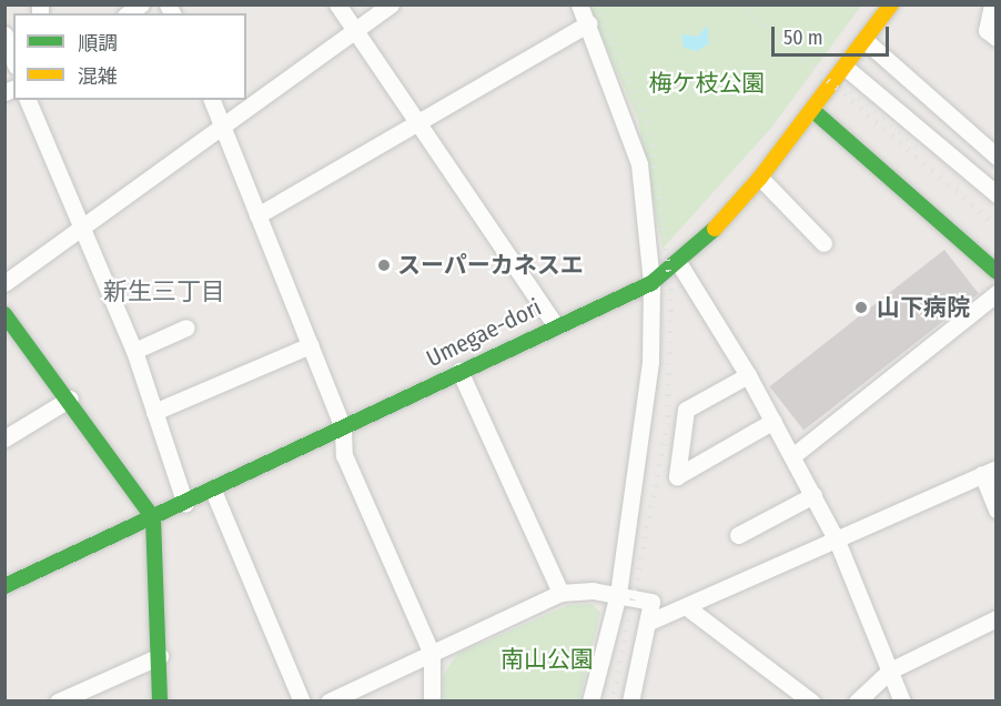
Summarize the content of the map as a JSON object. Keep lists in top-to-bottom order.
{
  "streets": {
    "street": ["Umegae-dori"]
  },
  "districts": ["新生三丁目"],
  "parks": ["梅ケ枝公園", "南山公園"],
  "places": ["スーパーカネスエ", "山下病院"],
  "legend": ["順調", "混雑"],
  "scale_bar": "50 m"
}
